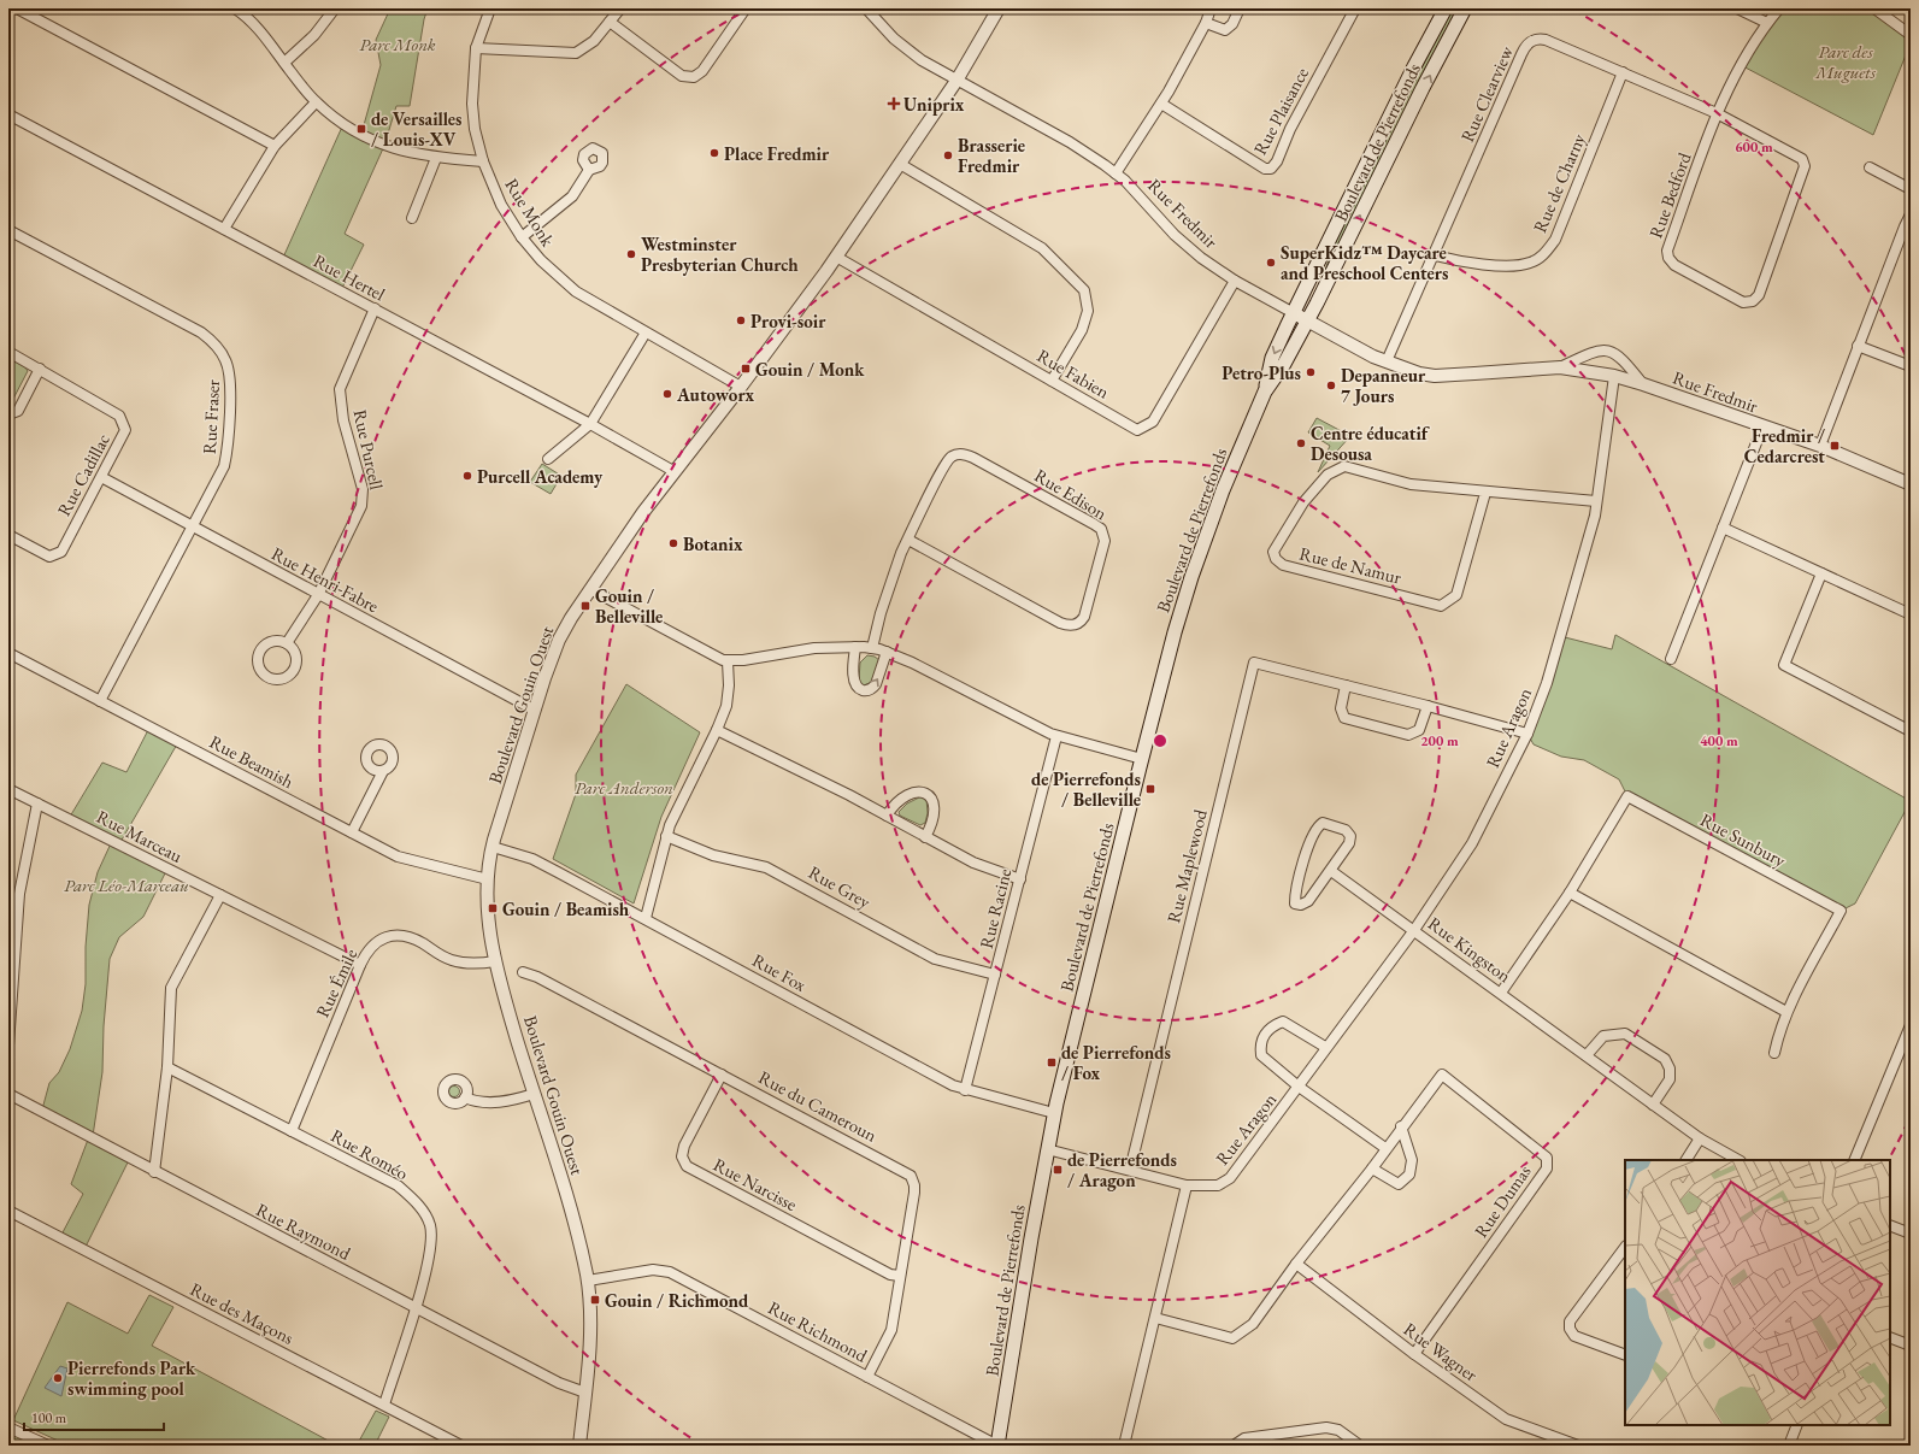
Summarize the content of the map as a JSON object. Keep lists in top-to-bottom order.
{
  "streets": {
    "main road": ["Boulevard de Pierrefonds"],
    "street": [
      "Rue Clearview",
      "Rue Plaisance",
      "Rue de Charny",
      "Rue Bedford",
      "Rue Monk",
      "Rue Fredmir",
      "Rue Hertel",
      "Rue Fabien",
      "Rue Fraser",
      "Rue Purcell",
      "Rue Cadillac",
      "Rue Edison",
      "Rue de Namur",
      "Rue Henri-Fabre",
      "Boulevard Gouin Ouest",
      "Rue Aragon",
      "Rue Beamish",
      "Rue Marceau",
      "Rue Sunbury",
      "Rue Maplewood",
      "Rue Grey",
      "Rue Racine",
      "Rue Kingston",
      "Rue Fox",
      "Rue Émile",
      "Rue du Cameroun",
      "Rue Roméo",
      "Rue Narcisse",
      "Rue Dumas",
      "Rue Raymond",
      "Rue des Maçons",
      "Rue Richmond",
      "Rue Wagner"
    ]
  },
  "crossings": [
    ["Rue Clearview", "Rue de Charny"],
    ["Rue Clearview", "Rue Bedford"],
    ["Rue Clearview", "Rue Fredmir"],
    ["Boulevard de Pierrefonds", "Rue Fredmir"],
    ["Boulevard de Pierrefonds", "Rue Aragon"],
    ["Boulevard de Pierrefonds", "Rue Fox"],
    ["Boulevard de Pierrefonds", "Rue Richmond"],
    ["Rue Monk", "Boulevard Gouin Ouest"],
    ["Rue Fredmir", "Rue Fabien"],
    ["Rue Fredmir", "Boulevard Gouin Ouest"],
    ["Rue Fredmir", "Rue Aragon"],
    ["Rue Hertel", "Rue Purcell"],
    ["Rue Hertel", "Boulevard Gouin Ouest"],
    ["Rue Fabien", "Boulevard Gouin Ouest"],
    ["Rue Fraser", "Rue Henri-Fabre"],
    ["Rue Fraser", "Rue Beamish"],
    ["Rue Purcell", "Rue Henri-Fabre"],
    ["Rue Cadillac", "Rue Henri-Fabre"],
    ["Rue de Namur", "Rue Aragon"],
    ["Rue Henri-Fabre", "Boulevard Gouin Ouest"],
    ["Boulevard Gouin Ouest", "Rue Beamish"],
    ["Boulevard Gouin Ouest", "Rue Fox"],
    ["Boulevard Gouin Ouest", "Rue Émile"],
    ["Boulevard Gouin Ouest", "Rue Raymond"],
    ["Boulevard Gouin Ouest", "Rue Richmond"],
    ["Rue Aragon", "Rue Maplewood"],
    ["Rue Aragon", "Rue Kingston"],
    ["Rue Marceau", "Rue Émile"],
    ["Rue Sunbury", "Rue Kingston"],
    ["Rue Grey", "Rue Racine"],
    ["Rue Racine", "Rue Fox"],
    ["Rue Émile", "Rue Roméo"],
    ["Rue du Cameroun", "Rue Narcisse"],
    ["Rue du Cameroun", "Rue Richmond"],
    ["Rue Roméo", "Rue Raymond"],
    ["Rue Roméo", "Rue des Maçons"],
    ["Rue Dumas", "Rue Wagner"]
  ],
  "parks": [
    "Parc Monk",
    "Parc des Muguets",
    "Parc Anderson",
    "Parc Léo-Marceau"
  ],
  "places": {
    "health": ["Uniprix"],
    "transit": [
      "de Versailles / Louis-XV",
      "Gouin / Monk",
      "Fredmir / Cedarcrest",
      "Gouin / Belleville",
      "de Pierrefonds / Belleville",
      "Gouin / Beamish",
      "de Pierrefonds / Fox",
      "de Pierrefonds / Aragon",
      "Gouin / Richmond"
    ],
    "other": [
      "Place Fredmir",
      "Brasserie Fredmir",
      "Westminster Presbyterian Church",
      "SuperKidz™ Daycare and Preschool Centers",
      "Provi-soir",
      "Petro-Plus",
      "Depanneur 7 Jours",
      "Autoworx",
      "Centre éducatif Desousa",
      "Purcell Academy",
      "Botanix",
      "Pierrefonds Park swimming pool"
    ]
  },
  "scale_bar": "100 m",
  "rings": ["600 m", "200 m", "400 m"]
}
